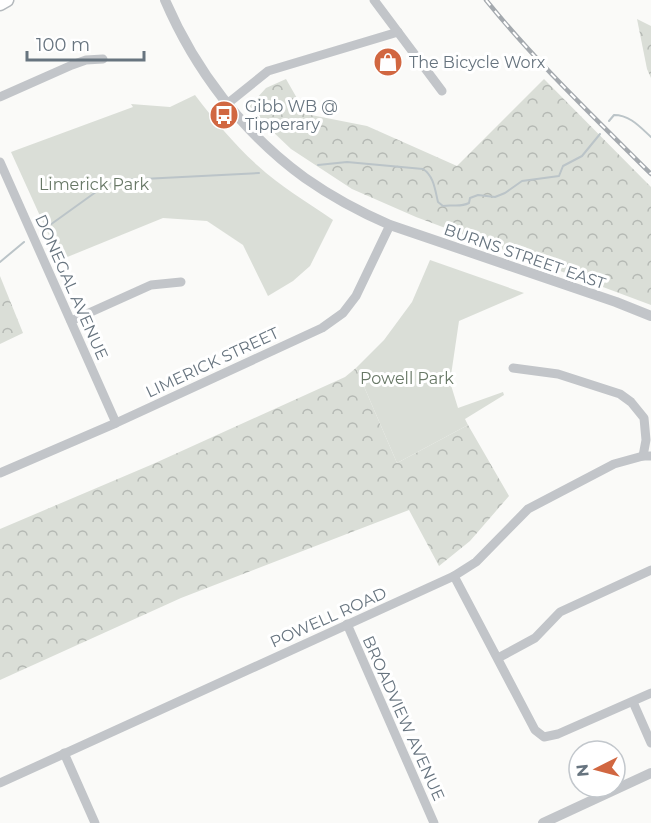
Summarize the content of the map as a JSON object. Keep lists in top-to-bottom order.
{
  "streets": {
    "street": [
      "BURNS STREET EAST",
      "DONEGAL AVENUE",
      "LIMERICK STREET",
      "POWELL ROAD",
      "BROADVIEW AVENUE"
    ]
  },
  "crossings": [
    ["BURNS STREET EAST", "LIMERICK STREET"],
    ["DONEGAL AVENUE", "LIMERICK STREET"],
    ["POWELL ROAD", "BROADVIEW AVENUE"]
  ],
  "parks": ["Limerick Park", "Powell Park"],
  "places": {
    "shop": ["The Bicycle Worx"],
    "bus stop": ["Gibb WB @ Tipperary"]
  },
  "scale_bar": "100 m",
  "north": "left"
}
